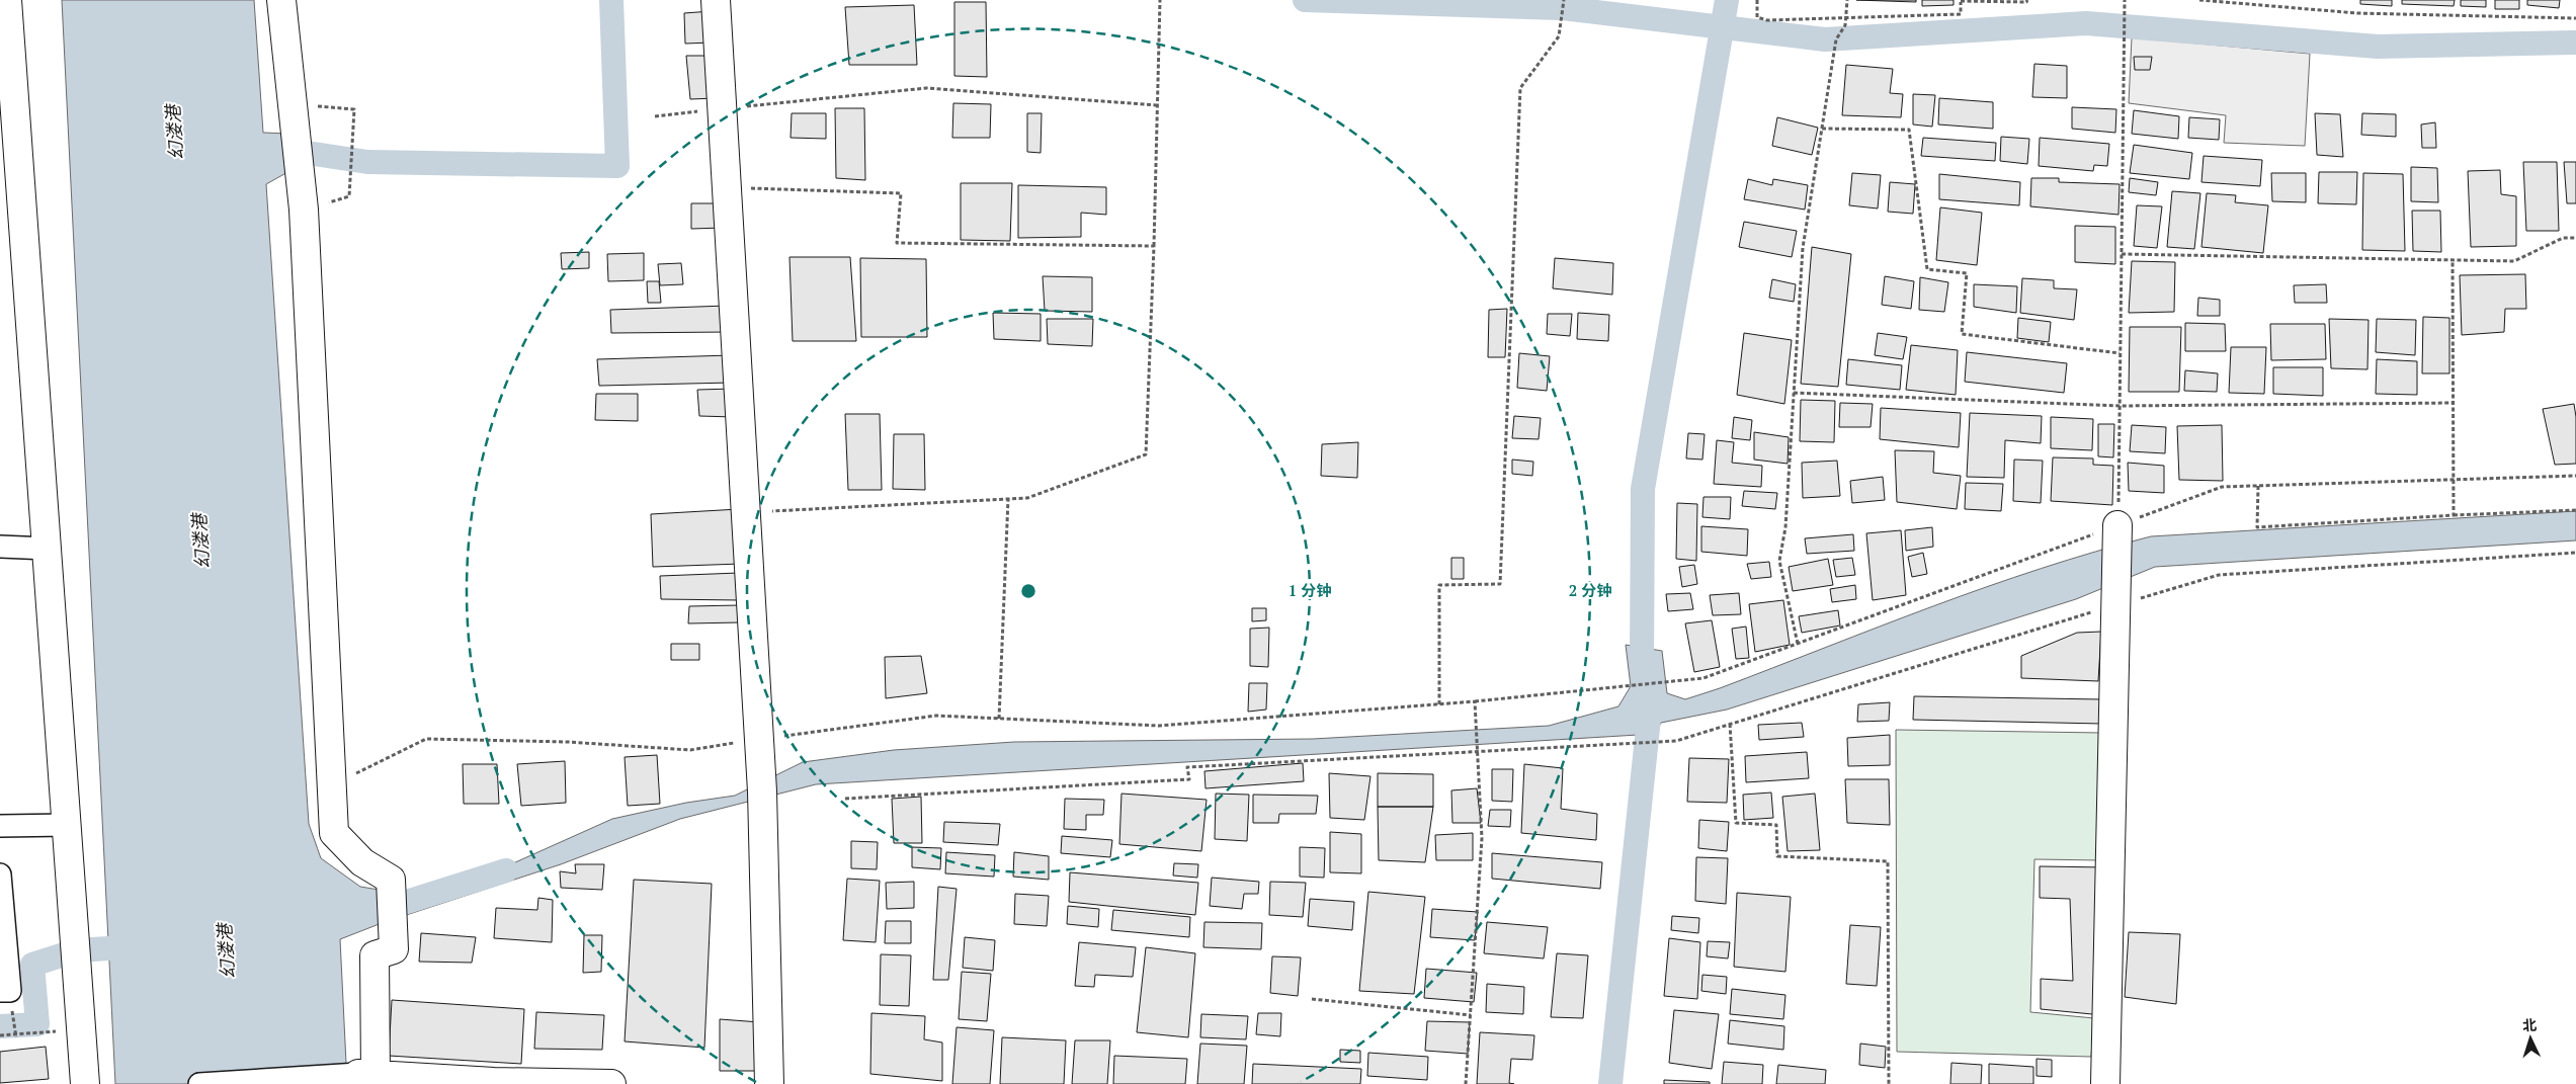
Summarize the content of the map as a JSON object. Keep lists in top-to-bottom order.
{
  "water": ["幻溇港"],
  "north": "top",
  "rings": ["1 分钟", "2 分钟"]
}
